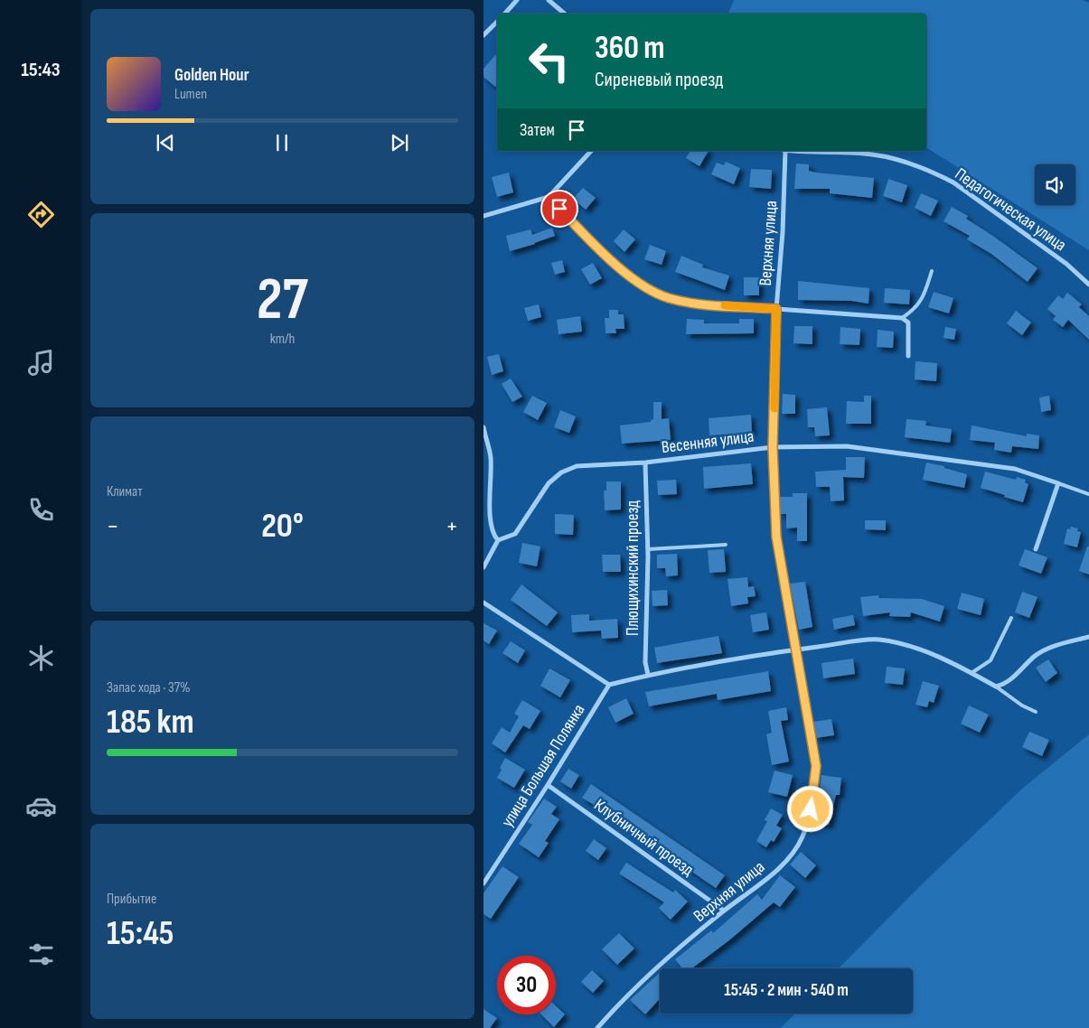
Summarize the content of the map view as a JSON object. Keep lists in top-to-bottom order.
{
  "streets": {
    "street": [
      "Педагогическая улица",
      "Верхняя улица",
      "Весенняя улица",
      "Плющихинский проезд",
      "улица Большая Полянка",
      "Клубничный проезд"
    ]
  },
  "crossings": [
    ["Верхняя улица", "Весенняя улица"],
    ["Верхняя улица", "Клубничный проезд"],
    ["Весенняя улица", "Плющихинский проезд"],
    ["улица Большая Полянка", "Клубничный проезд"]
  ],
  "page": {
    "tabs": "15:43",
    "turn": ["360 m", "Сиреневый проезд"],
    "song": ["Golden Hour", "Lumen"],
    "then": "Затем",
    "tile": [
      ["27", "km/h"],
      "Климат",
      ["Запас хода · 37%", "185 km"],
      ["Прибытие", "15:45"]
    ],
    "heat": ["−", "20°", "+"],
    "limit": "30",
    "trip": "15:45 · 2 мин · 540 m"
  }
}
